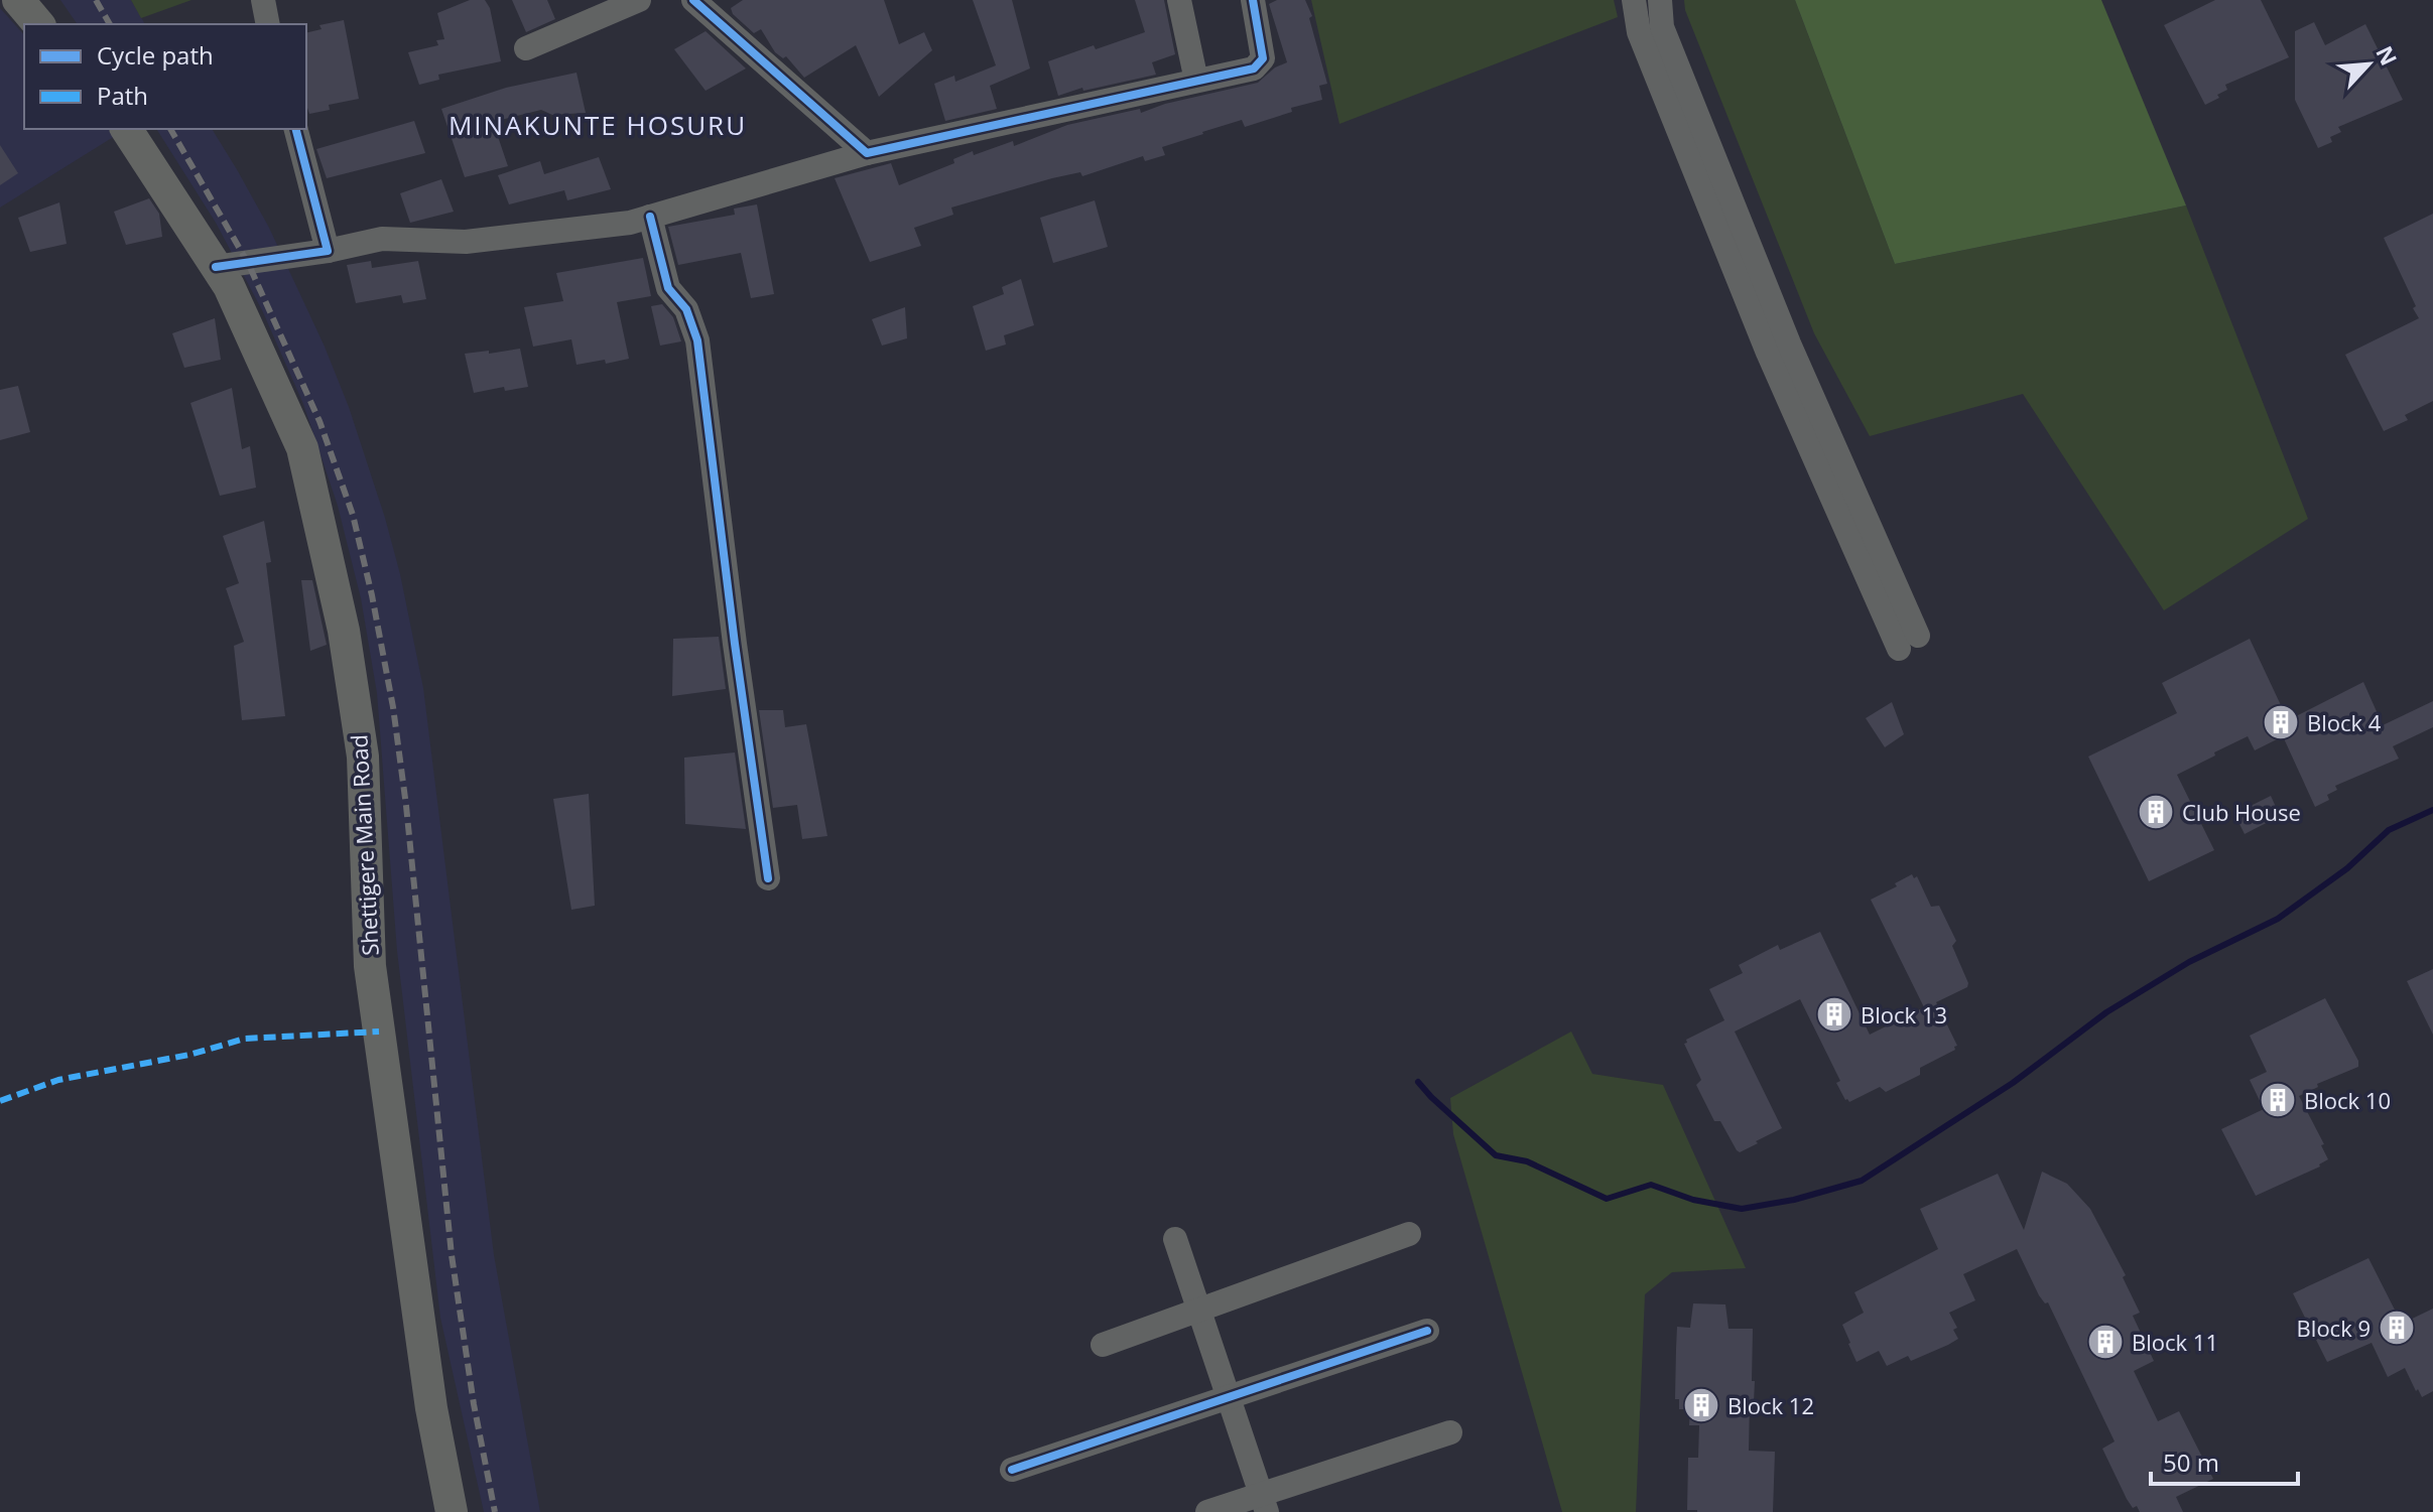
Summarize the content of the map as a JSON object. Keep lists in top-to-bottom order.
{
  "streets": {
    "main road": ["Shettigere Main Road"]
  },
  "districts": ["MINAKUNTE HOSURU"],
  "places": {
    "building": [
      "Block 4",
      "Club House",
      "Block 13",
      "Block 10",
      "Block 9",
      "Block 11",
      "Block 12"
    ]
  },
  "legend": ["Cycle path", "Path"],
  "scale_bar": "50 m",
  "north": "top right"
}
